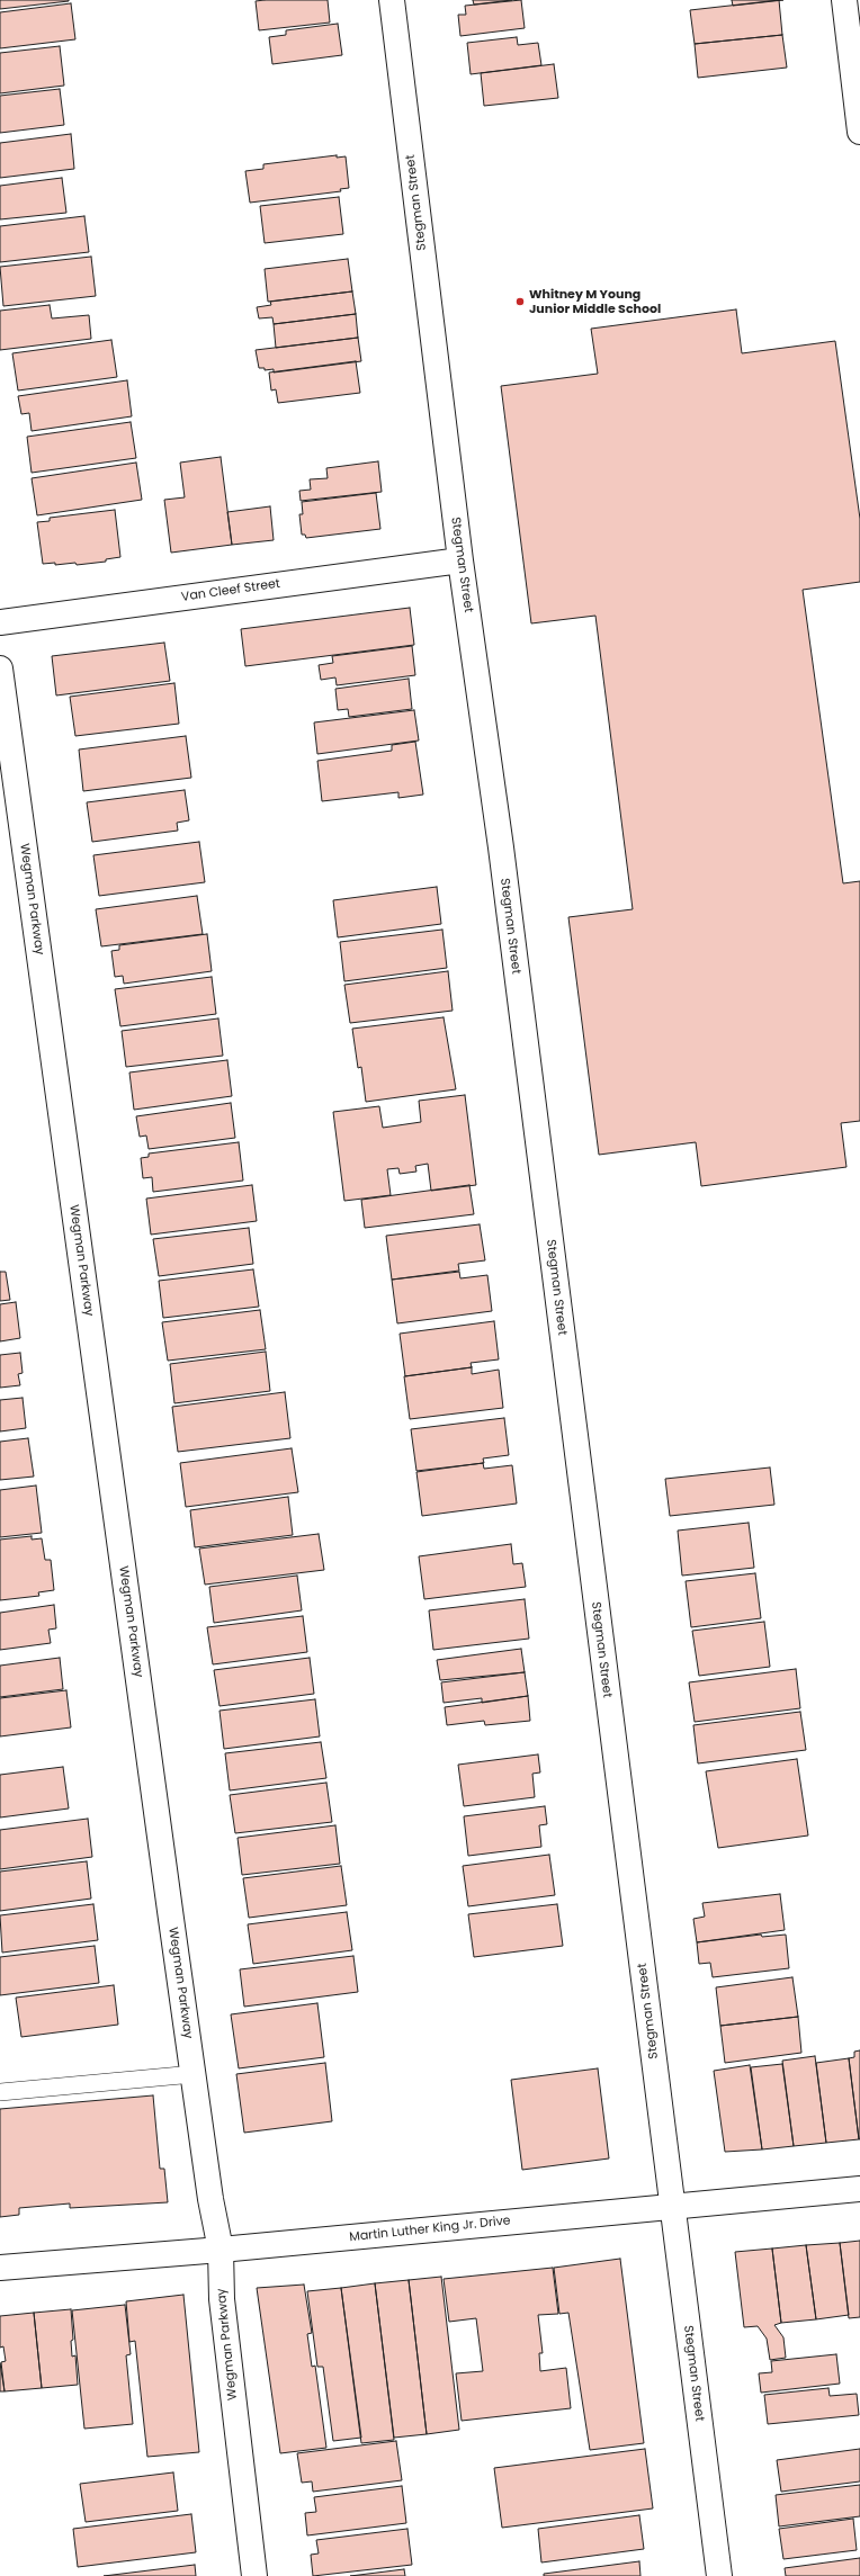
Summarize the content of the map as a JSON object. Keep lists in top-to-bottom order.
{
  "streets": {
    "street": [
      "Stegman Street",
      "Van Cleef Street",
      "Wegman Parkway",
      "Martin Luther King Jr. Drive"
    ]
  },
  "crossings": [
    ["Stegman Street", "Van Cleef Street"],
    ["Stegman Street", "Martin Luther King Jr. Drive"],
    ["Wegman Parkway", "Martin Luther King Jr. Drive"]
  ],
  "places": ["Whitney M Young Junior Middle School"]
}
